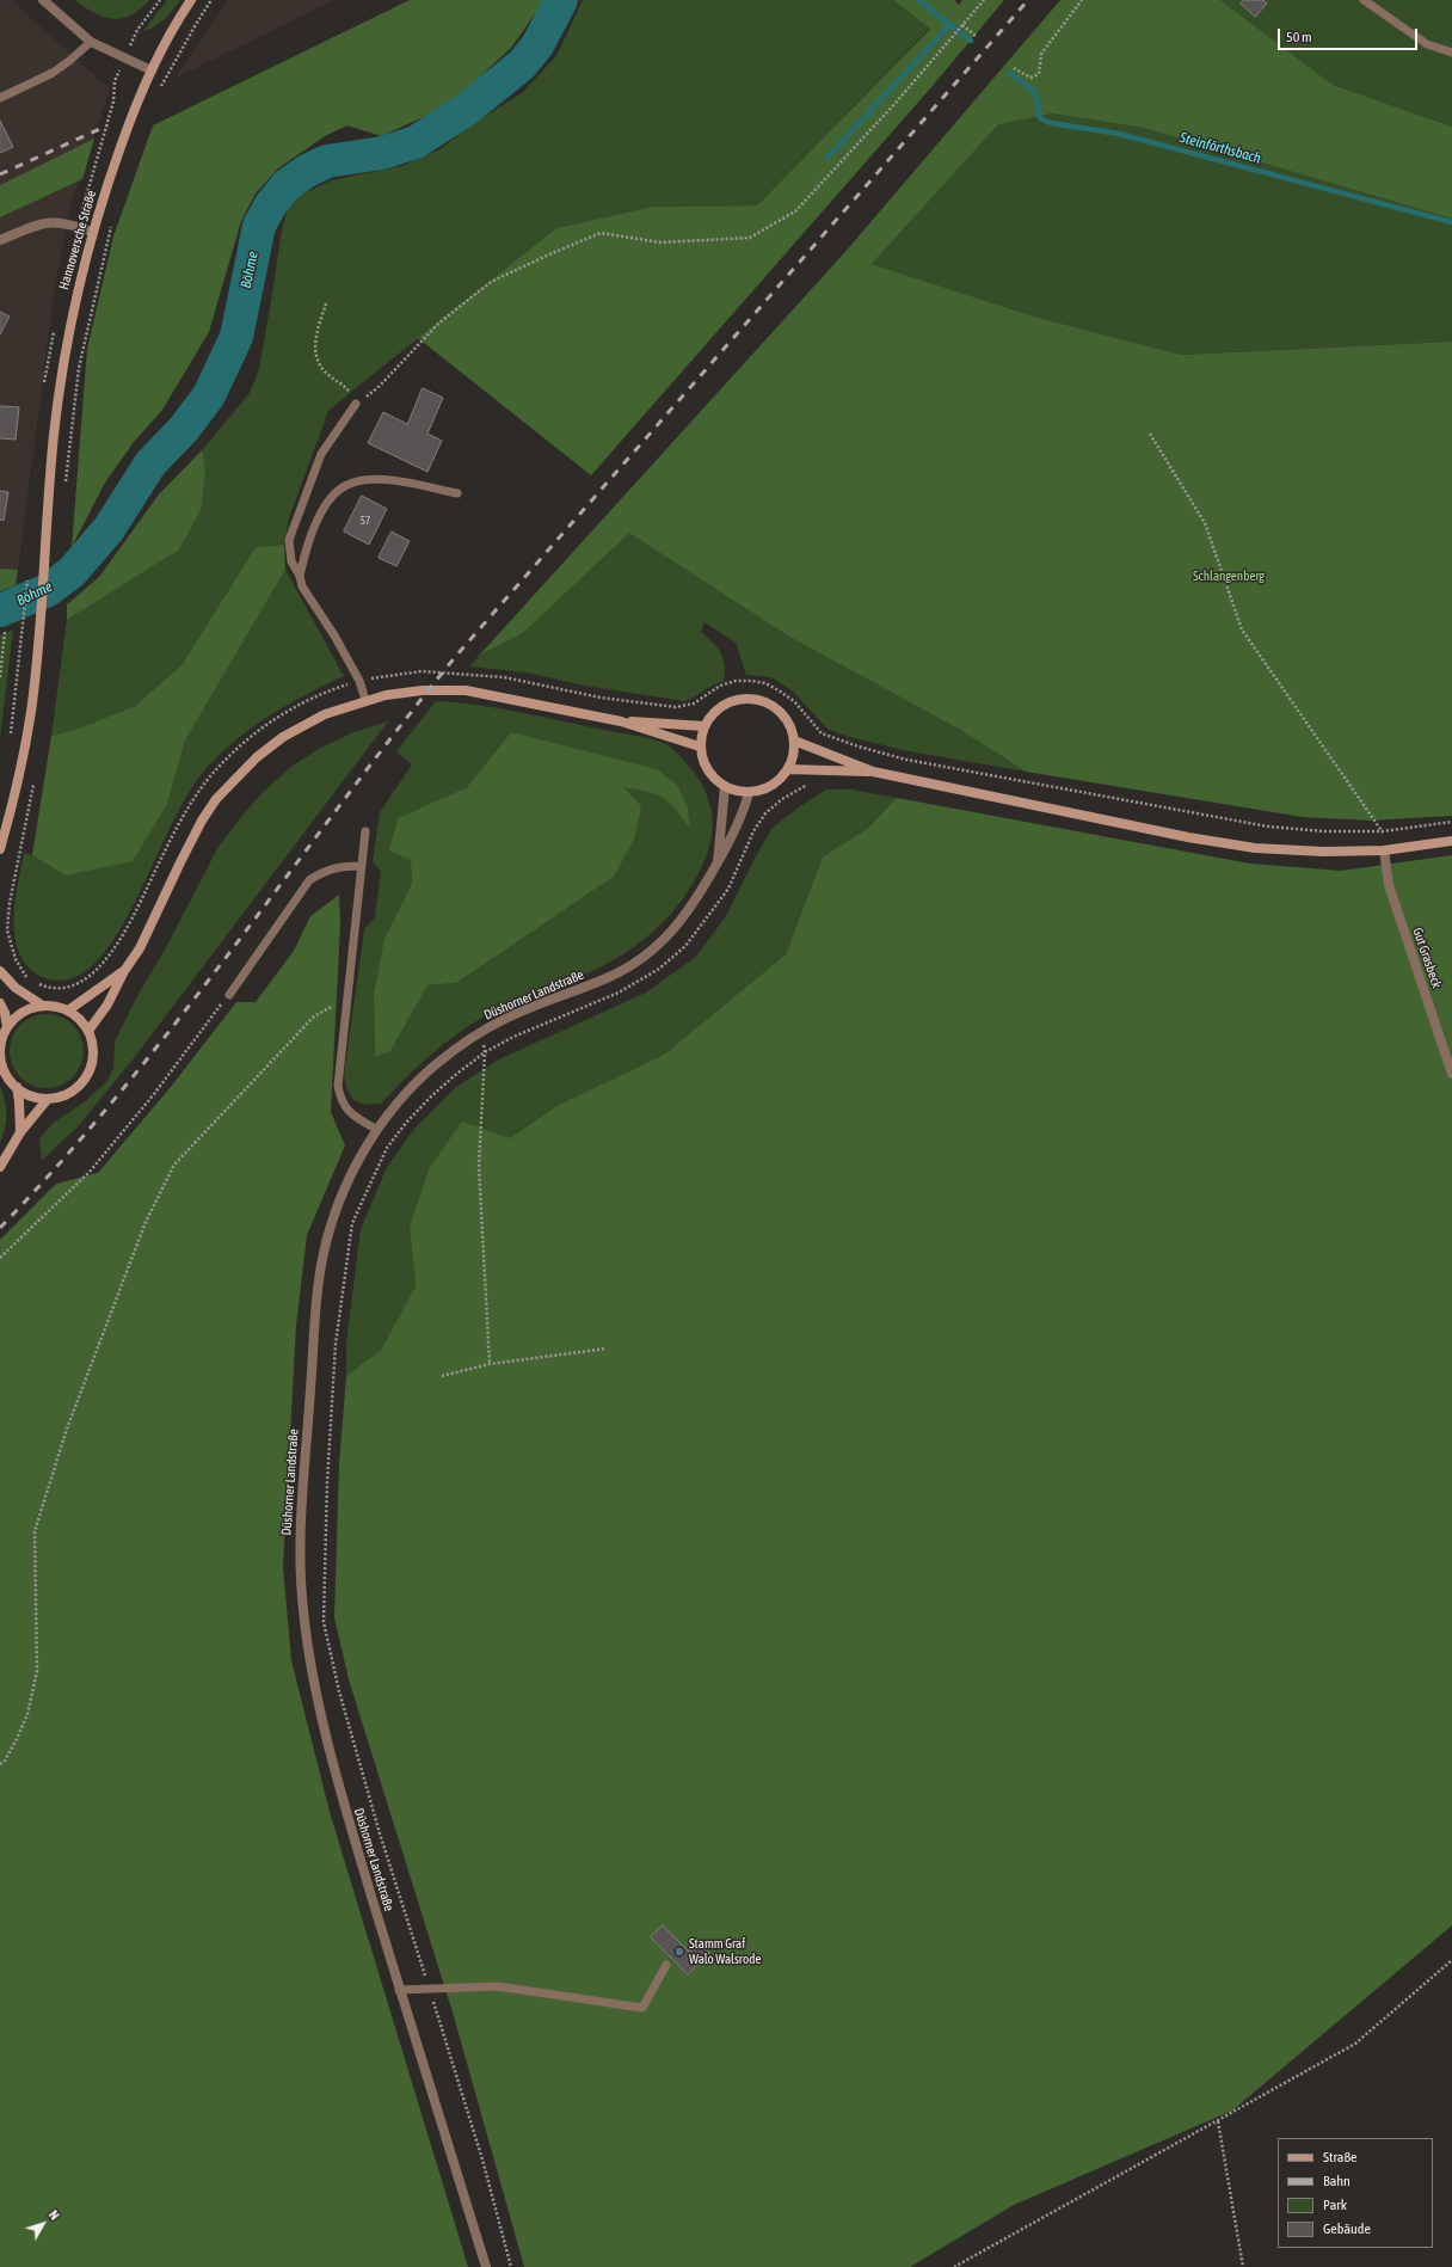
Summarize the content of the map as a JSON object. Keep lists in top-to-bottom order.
{
  "streets": {
    "main road": ["Hannoversche Straße"],
    "street": ["Gut Grasbeck", "Düshorner Landstraße"]
  },
  "water": ["Steinförthsbach", "Böhme"],
  "parks": ["Schlangenberg"],
  "places": ["Stamm Graf Walo Walsrode"],
  "house_numbers": ["57"],
  "legend": [
    "Straße",
    "Bahn",
    "Park",
    "Gebäude"
  ],
  "scale_bar": "50 m",
  "north": "top right"
}
